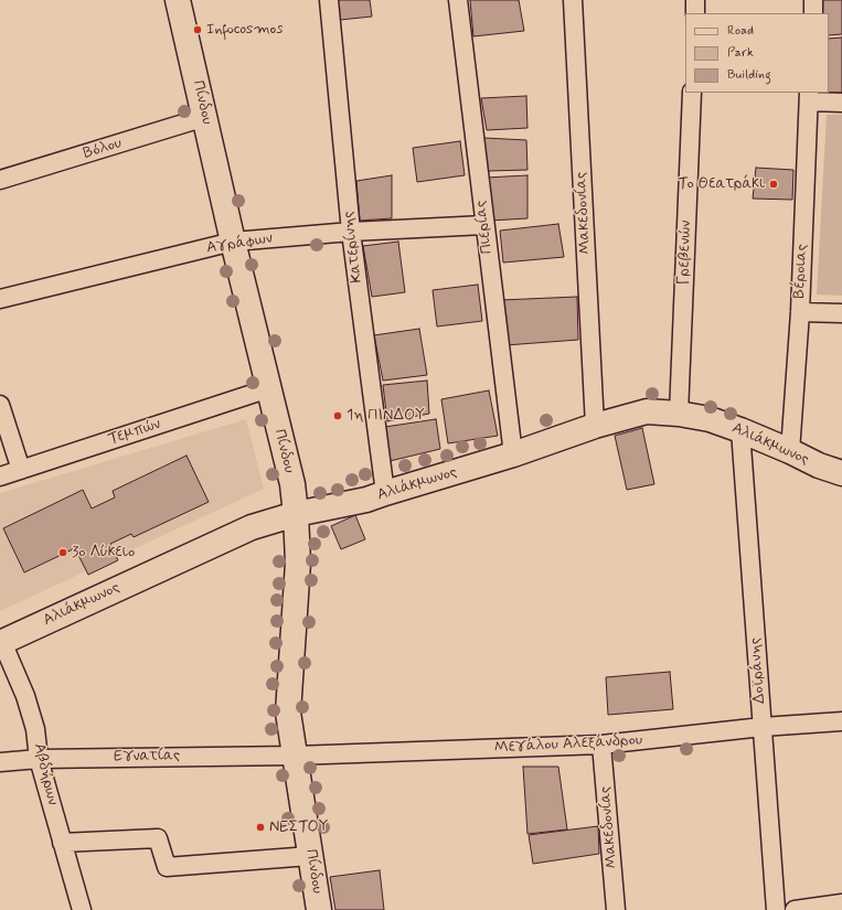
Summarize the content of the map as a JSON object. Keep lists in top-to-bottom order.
{
  "streets": {
    "street": [
      "Πίνδου",
      "Βόλου",
      "Μακεδονίας",
      "Πιερίας",
      "Αγράφων",
      "Κατερίνης",
      "Γρεβενών",
      "Βέροιας",
      "Τεμπών",
      "Αλιάκμωνος",
      "Δοϊράνης",
      "Μεγάλου Αλεξάνδρου",
      "Εγνατίας",
      "Αβδήρων"
    ]
  },
  "crossings": [
    ["Πίνδου", "Βόλου"],
    ["Πίνδου", "Αγράφων"],
    ["Πίνδου", "Τεμπών"],
    ["Πίνδου", "Αλιάκμωνος"],
    ["Πίνδου", "Μεγάλου Αλεξάνδρου"],
    ["Πίνδου", "Εγνατίας"],
    ["Μακεδονίας", "Αλιάκμωνος"],
    ["Μακεδονίας", "Μεγάλου Αλεξάνδρου"],
    ["Πιερίας", "Αγράφων"],
    ["Πιερίας", "Αλιάκμωνος"],
    ["Αγράφων", "Κατερίνης"],
    ["Κατερίνης", "Αλιάκμωνος"],
    ["Γρεβενών", "Αλιάκμωνος"],
    ["Βέροιας", "Αλιάκμωνος"],
    ["Αλιάκμωνος", "Δοϊράνης"],
    ["Αλιάκμωνος", "Αβδήρων"],
    ["Δοϊράνης", "Μεγάλου Αλεξάνδρου"],
    ["Μεγάλου Αλεξάνδρου", "Εγνατίας"],
    ["Εγνατίας", "Αβδήρων"]
  ],
  "places": [
    "Infocosmos",
    "Το Θεατράκι",
    "1η ΠΙΝΔΟΥ",
    "3ο Λύκειο",
    "ΝΕΣΤΟΥ"
  ],
  "legend": ["Road", "Park", "Building"]
}
